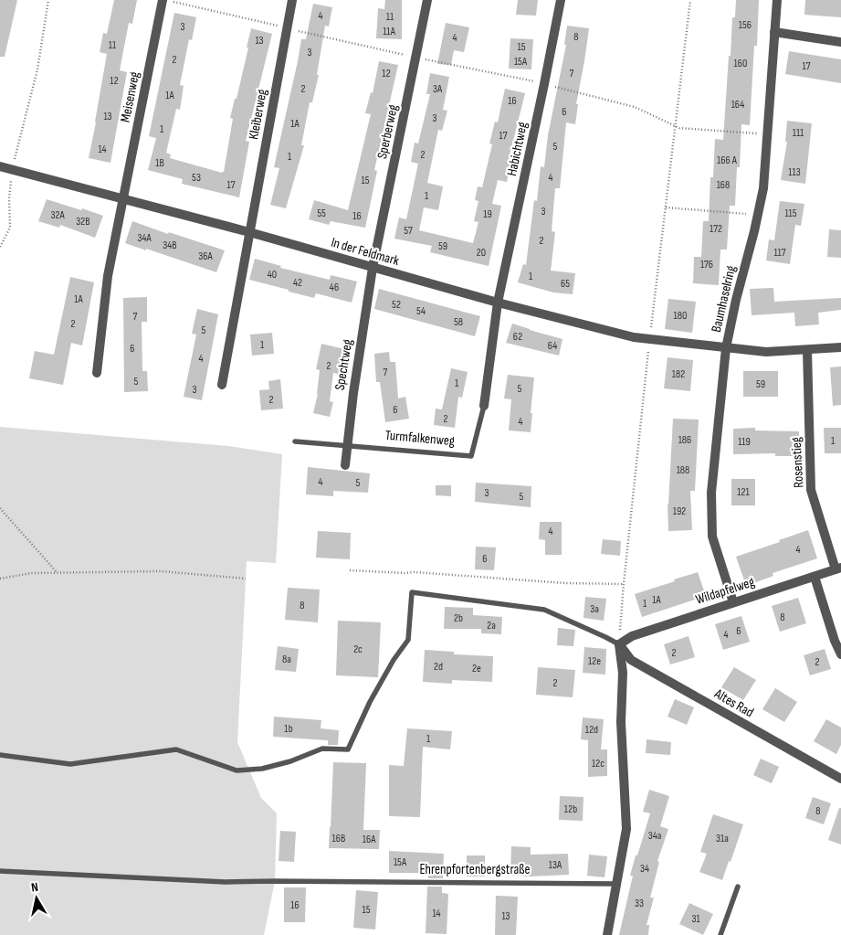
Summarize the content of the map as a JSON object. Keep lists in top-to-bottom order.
{
  "streets": {
    "street": [
      "Meisenweg",
      "Kleiberweg",
      "Sperberweg",
      "Habichtweg",
      "In der Feldmark",
      "Baumhaselring",
      "Spechtweg",
      "Turmfalkenweg",
      "Rosenstieg",
      "Wildapfelweg",
      "Altes Rad"
    ],
    "lane": ["Ehrenpfortenbergstraße"]
  },
  "crossings": [
    ["Meisenweg", "In der Feldmark"],
    ["Kleiberweg", "In der Feldmark"],
    ["Sperberweg", "In der Feldmark"],
    ["Sperberweg", "Spechtweg"],
    ["Habichtweg", "In der Feldmark"],
    ["Habichtweg", "Turmfalkenweg"],
    ["In der Feldmark", "Baumhaselring"],
    ["In der Feldmark", "Spechtweg"],
    ["In der Feldmark", "Turmfalkenweg"],
    ["In der Feldmark", "Rosenstieg"],
    ["Baumhaselring", "Wildapfelweg"],
    ["Spechtweg", "Turmfalkenweg"],
    ["Rosenstieg", "Wildapfelweg"],
    ["Wildapfelweg", "Altes Rad"]
  ],
  "house_numbers": [
    "4",
    "11",
    "156",
    "3",
    "11A",
    "8",
    "4",
    "13",
    "11",
    "15",
    "3",
    "2",
    "15A",
    "160",
    "17",
    "12",
    "7",
    "12",
    "2",
    "3A",
    "1A",
    "16",
    "164",
    "6",
    "13",
    "3",
    "1A",
    "1",
    "111",
    "17",
    "5",
    "14",
    "2",
    "1",
    "166 A",
    "1B",
    "113",
    "53",
    "4",
    "15",
    "17",
    "168",
    "1",
    "3",
    "55",
    "115",
    "19",
    "32A",
    "16",
    "32B",
    "172",
    "57",
    "34A",
    "2",
    "34B",
    "59",
    "20",
    "117",
    "36A",
    "176",
    "40",
    "1",
    "42",
    "65",
    "46",
    "1A",
    "52",
    "54",
    "180",
    "7",
    "58",
    "2",
    "5",
    "62",
    "1",
    "64",
    "6",
    "4",
    "2",
    "7",
    "182",
    "5",
    "1",
    "59",
    "5",
    "3",
    "2",
    "6",
    "2",
    "4",
    "186",
    "1",
    "119",
    "188",
    "4",
    "5",
    "121",
    "3",
    "5",
    "192",
    "4",
    "4",
    "6",
    "1A",
    "1",
    "8",
    "3a",
    "8",
    "2b",
    "2a",
    "6",
    "4",
    "2c",
    "2",
    "8a",
    "12e",
    "2",
    "2d",
    "2e",
    "2",
    "1b",
    "12d",
    "1",
    "12c",
    "12b",
    "8",
    "34a",
    "16B",
    "31a",
    "16A",
    "15A",
    "13A",
    "34",
    "33",
    "16",
    "15",
    "14",
    "13",
    "31"
  ],
  "north": "top"
}
